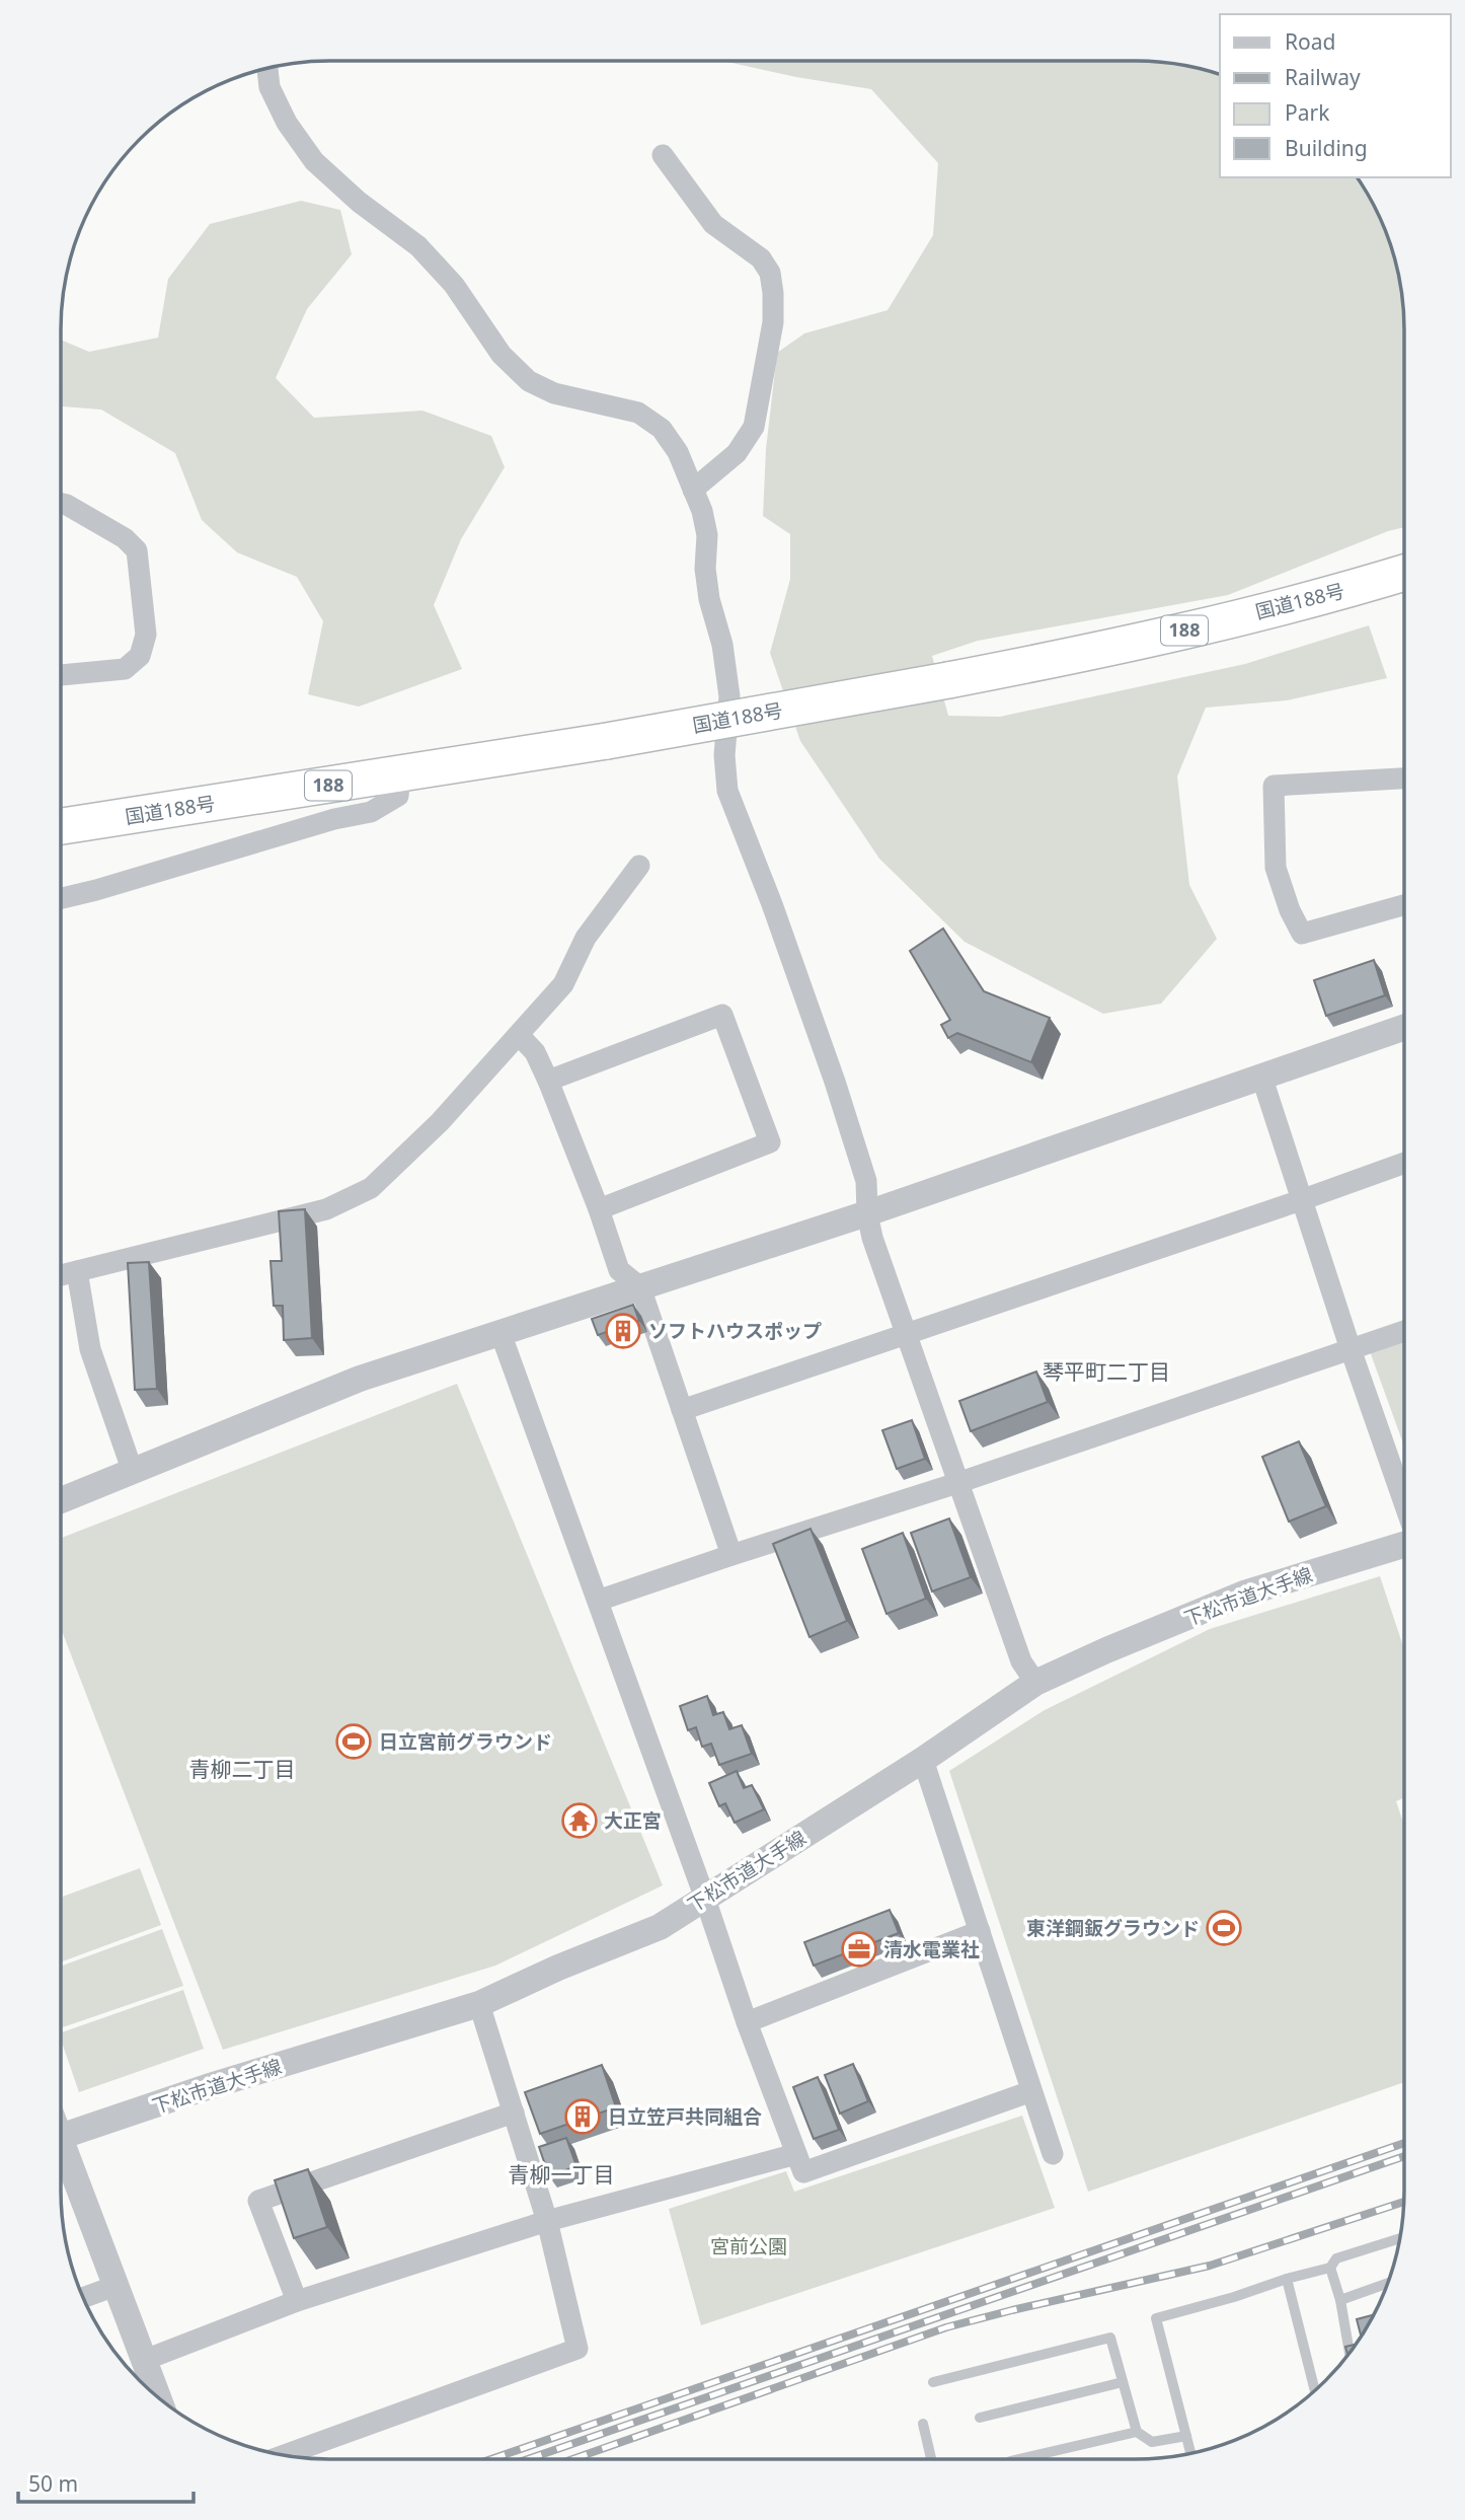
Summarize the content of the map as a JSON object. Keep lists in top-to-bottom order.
{
  "streets": {
    "highway": ["国道188号", "188"],
    "street": ["下松市道大手線"]
  },
  "districts": ["琴平町二丁目", "青柳二丁目", "青柳一丁目"],
  "parks": ["宮前公園"],
  "places": {
    "building": ["ソフトハウスポップ", "日立笠戸共同組合"],
    "sports": ["日立宮前グラウンド", "東洋鋼鈑グラウンド"],
    "temple": ["大正宮"],
    "office": ["清水電業社"]
  },
  "legend": [
    "Road",
    "Railway",
    "Park",
    "Building"
  ],
  "scale_bar": "50 m"
}
